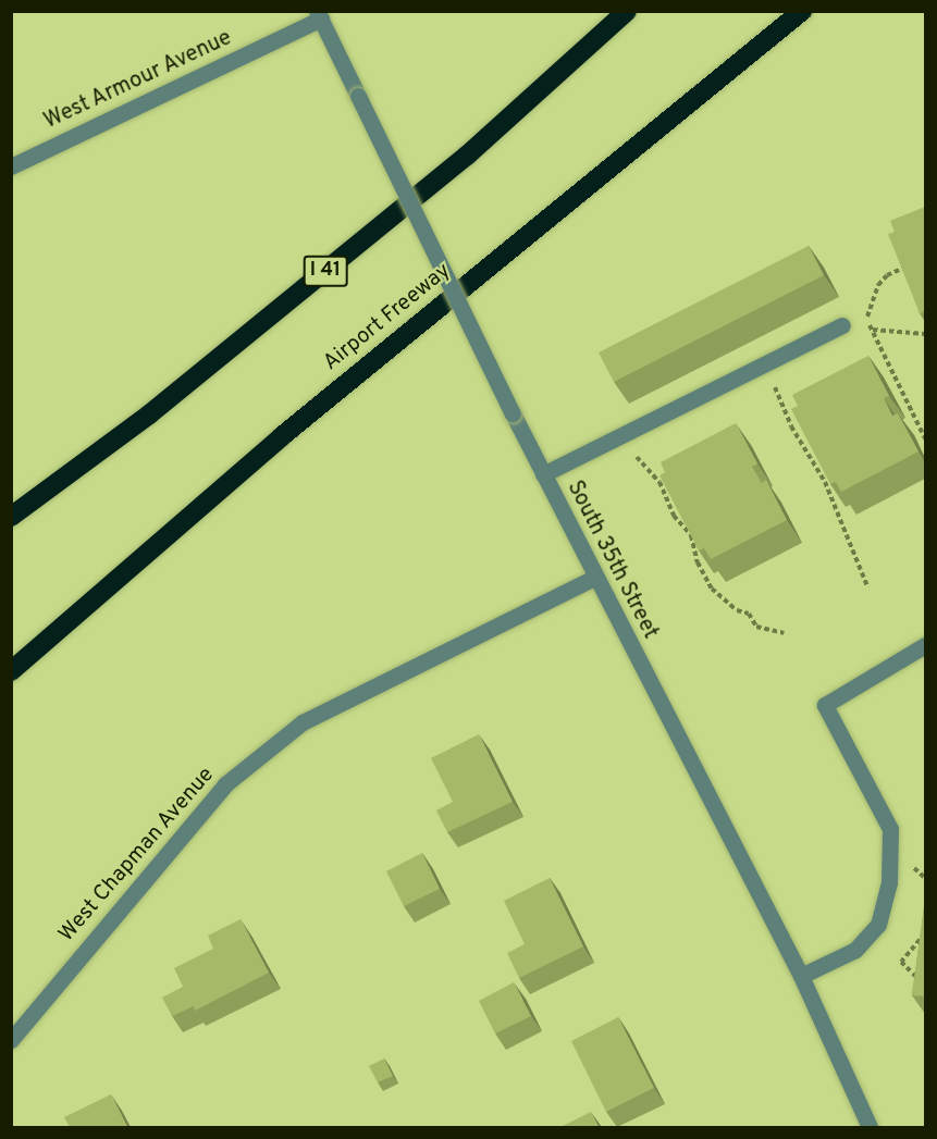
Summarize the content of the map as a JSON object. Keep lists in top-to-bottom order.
{
  "streets": {
    "highway": ["I 41", "Airport Freeway"],
    "street": ["West Armour Avenue", "South 35th Street", "West Chapman Avenue"]
  },
  "crossings": [
    ["West Armour Avenue", "South 35th Street"],
    ["South 35th Street", "West Chapman Avenue"]
  ]
}
